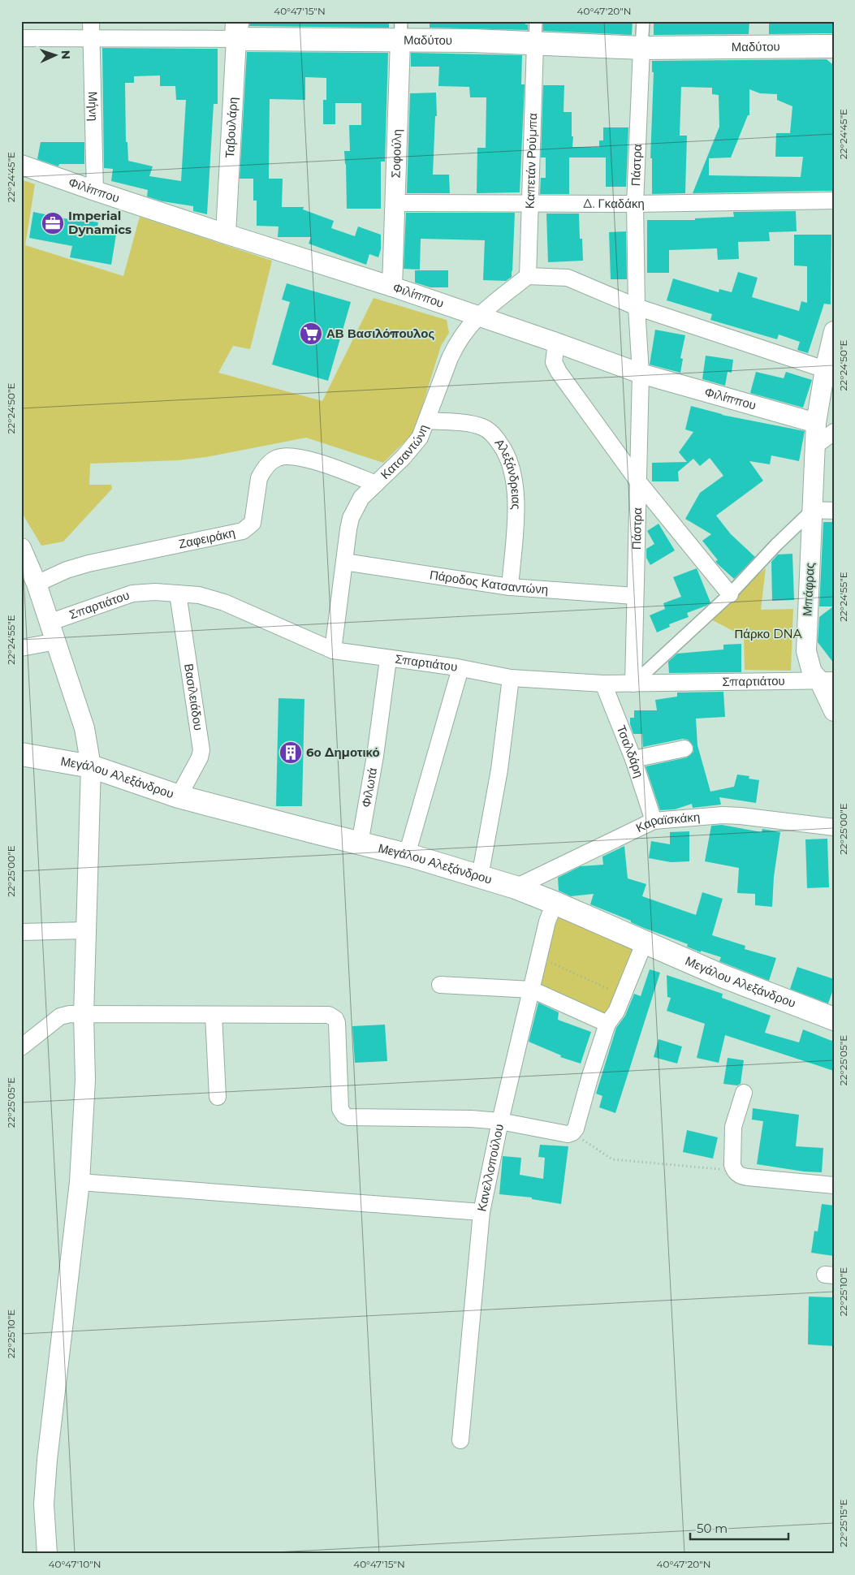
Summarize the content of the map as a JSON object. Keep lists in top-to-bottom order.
{
  "streets": {
    "main road": ["Μαδύτου", "Μεγάλου Αλεξάνδρου"],
    "street": [
      "Μήνη",
      "Ταβουλάρη",
      "Σοφούλη",
      "Καπετάν Ρούμπα",
      "Πάστρα",
      "Φιλίππου",
      "Δ. Γκαδάκη",
      "Κατσαντώνη",
      "Αλεξάνδρειας",
      "Ζαφειράκη",
      "Πάροδος Κατσαντώνη",
      "Μπάφρας",
      "Σπαρτιάτου",
      "Βασιλειάδου",
      "Τσαλδάρη",
      "Φιλωτά",
      "Καραϊσκάκη",
      "Κανελλοπούλου"
    ]
  },
  "crossings": [
    ["Μαδύτου", "Μήνη"],
    ["Μαδύτου", "Ταβουλάρη"],
    ["Μαδύτου", "Σοφούλη"],
    ["Μαδύτου", "Καπετάν Ρούμπα"],
    ["Μαδύτου", "Πάστρα"],
    ["Μήνη", "Φιλίππου"],
    ["Ταβουλάρη", "Φιλίππου"],
    ["Σοφούλη", "Φιλίππου"],
    ["Σοφούλη", "Δ. Γκαδάκη"],
    ["Καπετάν Ρούμπα", "Δ. Γκαδάκη"],
    ["Καπετάν Ρούμπα", "Κατσαντώνη"],
    ["Πάστρα", "Φιλίππου"],
    ["Πάστρα", "Δ. Γκαδάκη"],
    ["Πάστρα", "Πάροδος Κατσαντώνη"],
    ["Πάστρα", "Σπαρτιάτου"],
    ["Φιλίππου", "Κατσαντώνη"],
    ["Φιλίππου", "Μπάφρας"],
    ["Κατσαντώνη", "Αλεξάνδρειας"],
    ["Κατσαντώνη", "Ζαφειράκη"],
    ["Κατσαντώνη", "Πάροδος Κατσαντώνη"],
    ["Κατσαντώνη", "Σπαρτιάτου"],
    ["Αλεξάνδρειας", "Πάροδος Κατσαντώνη"],
    ["Μπάφρας", "Σπαρτιάτου"],
    ["Σπαρτιάτου", "Βασιλειάδου"],
    ["Σπαρτιάτου", "Τσαλδάρη"],
    ["Σπαρτιάτου", "Φιλωτά"],
    ["Βασιλειάδου", "Μεγάλου Αλεξάνδρου"],
    ["Τσαλδάρη", "Καραϊσκάκη"],
    ["Μεγάλου Αλεξάνδρου", "Φιλωτά"],
    ["Μεγάλου Αλεξάνδρου", "Καραϊσκάκη"],
    ["Μεγάλου Αλεξάνδρου", "Κανελλοπούλου"]
  ],
  "parks": ["Πάρκο DNA"],
  "places": {
    "office": ["Imperial Dynamics"],
    "supermarket": ["ΑΒ Βασιλόπουλος"],
    "building": ["6ο Δημοτικό"]
  },
  "scale_bar": "50 m",
  "north": "right",
  "coordinates": [
    "40°47'15\"N",
    "40°47'20\"N",
    "22°24'45\"E",
    "22°24'50\"E",
    "22°24'55\"E",
    "22°25'00\"E",
    "22°25'05\"E",
    "22°25'10\"E",
    "22°25'15\"E",
    "40°47'10\"N"
  ]
}
